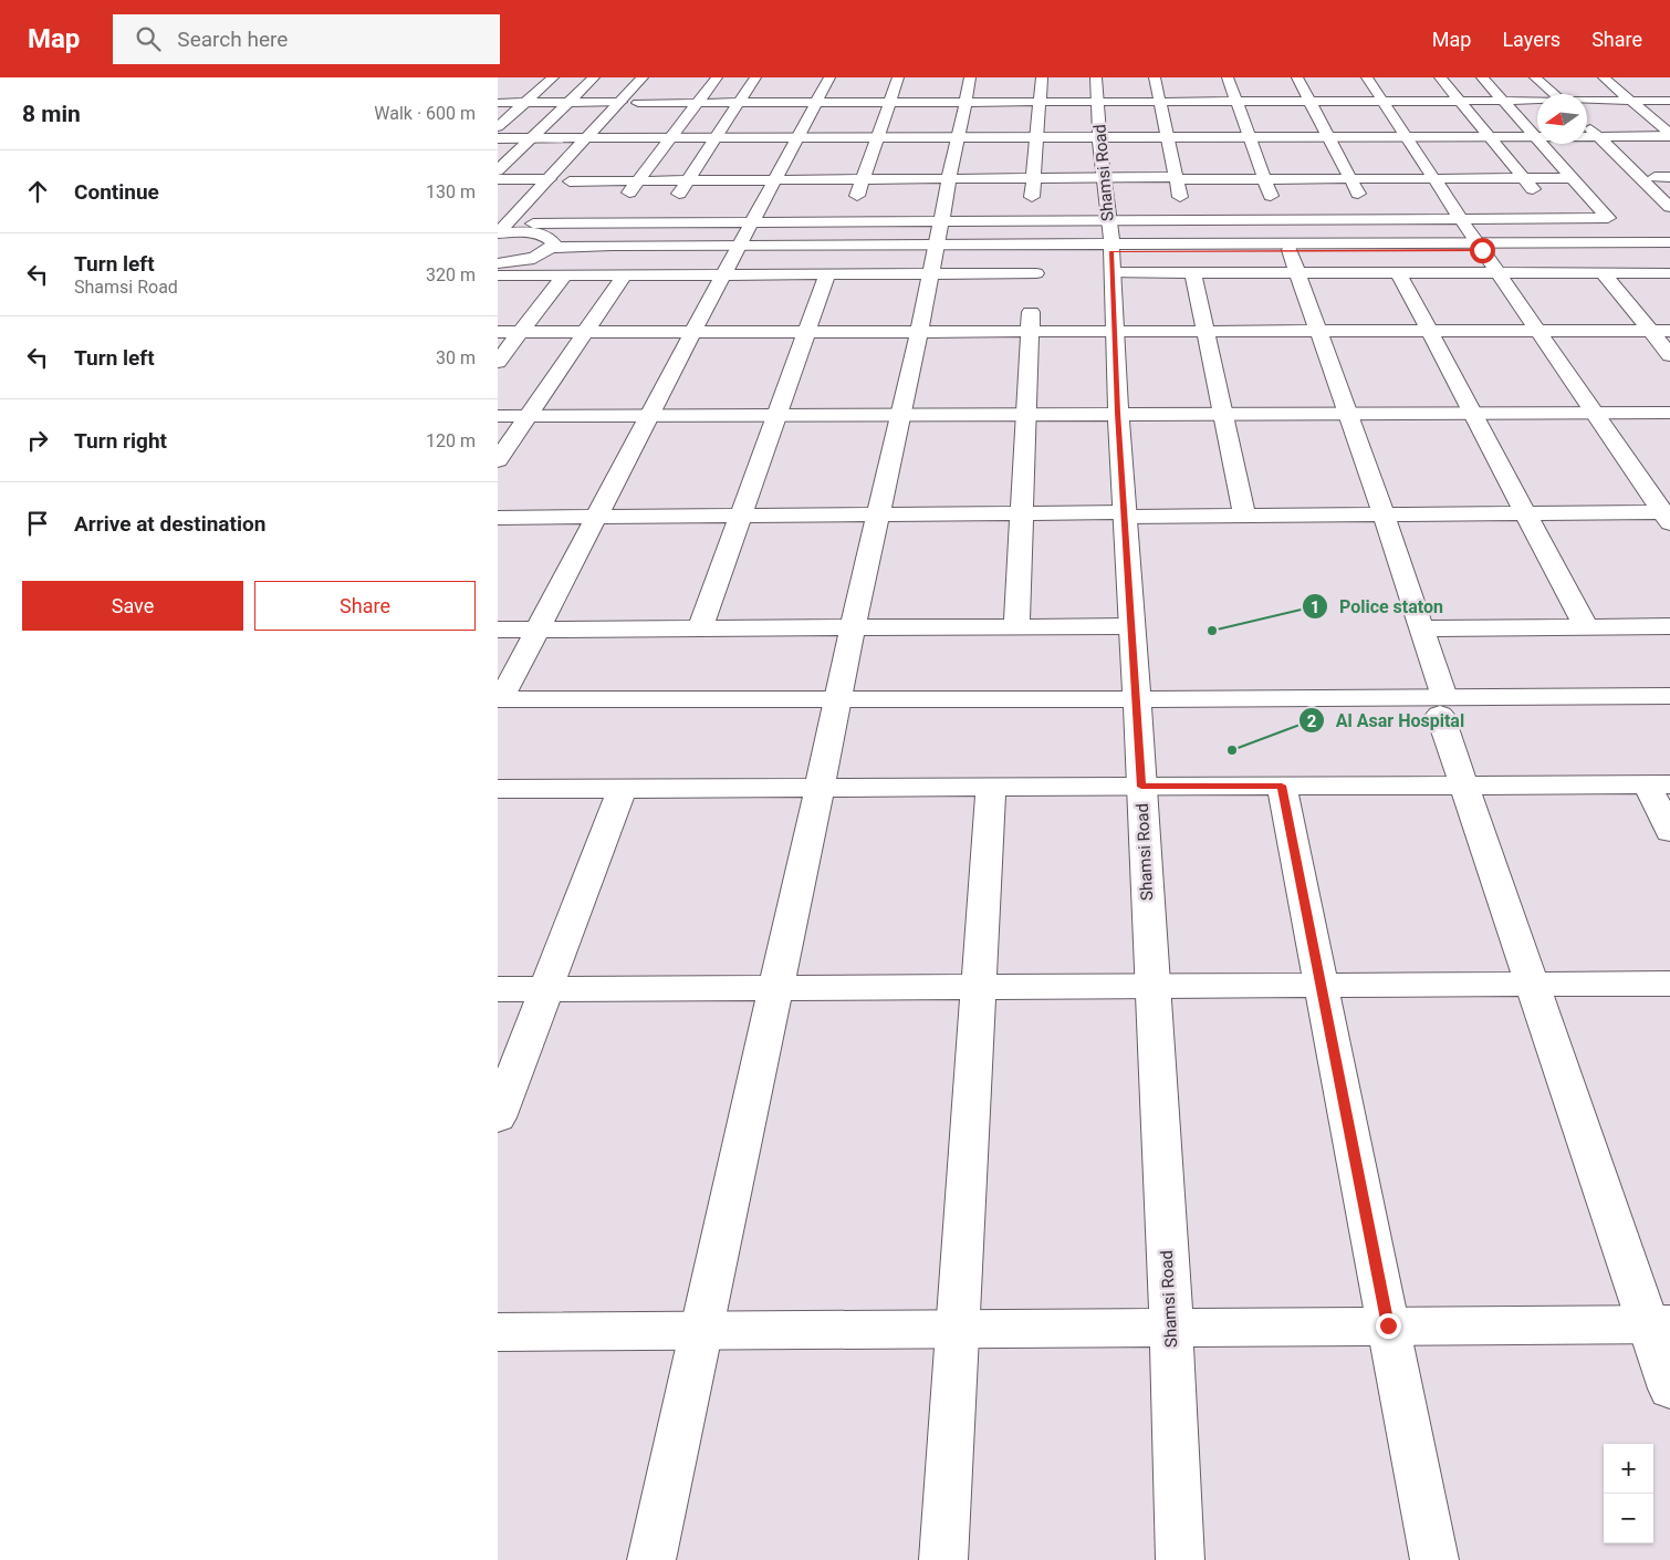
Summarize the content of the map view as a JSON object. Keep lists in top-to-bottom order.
{
  "streets": {
    "street": ["Shamsi Road"]
  },
  "places": ["Police staton", "Al Asar Hospital"],
  "north": "left",
  "page": {
    "header": "Map",
    "search": "Search here",
    "nav": ["Map", "Layers", "Share"],
    "heading": ["8 min", "Walk · 600 m"],
    "list": [
      ["Continue", "130 m"],
      ["Turn left", "Shamsi Road", "320 m"],
      ["Turn left", "30 m"],
      ["Turn right", "120 m"],
      "Arrive at destination"
    ],
    "buttons": ["Save", "Share"],
    "map_buttons": ["+", "−"]
  }
}
